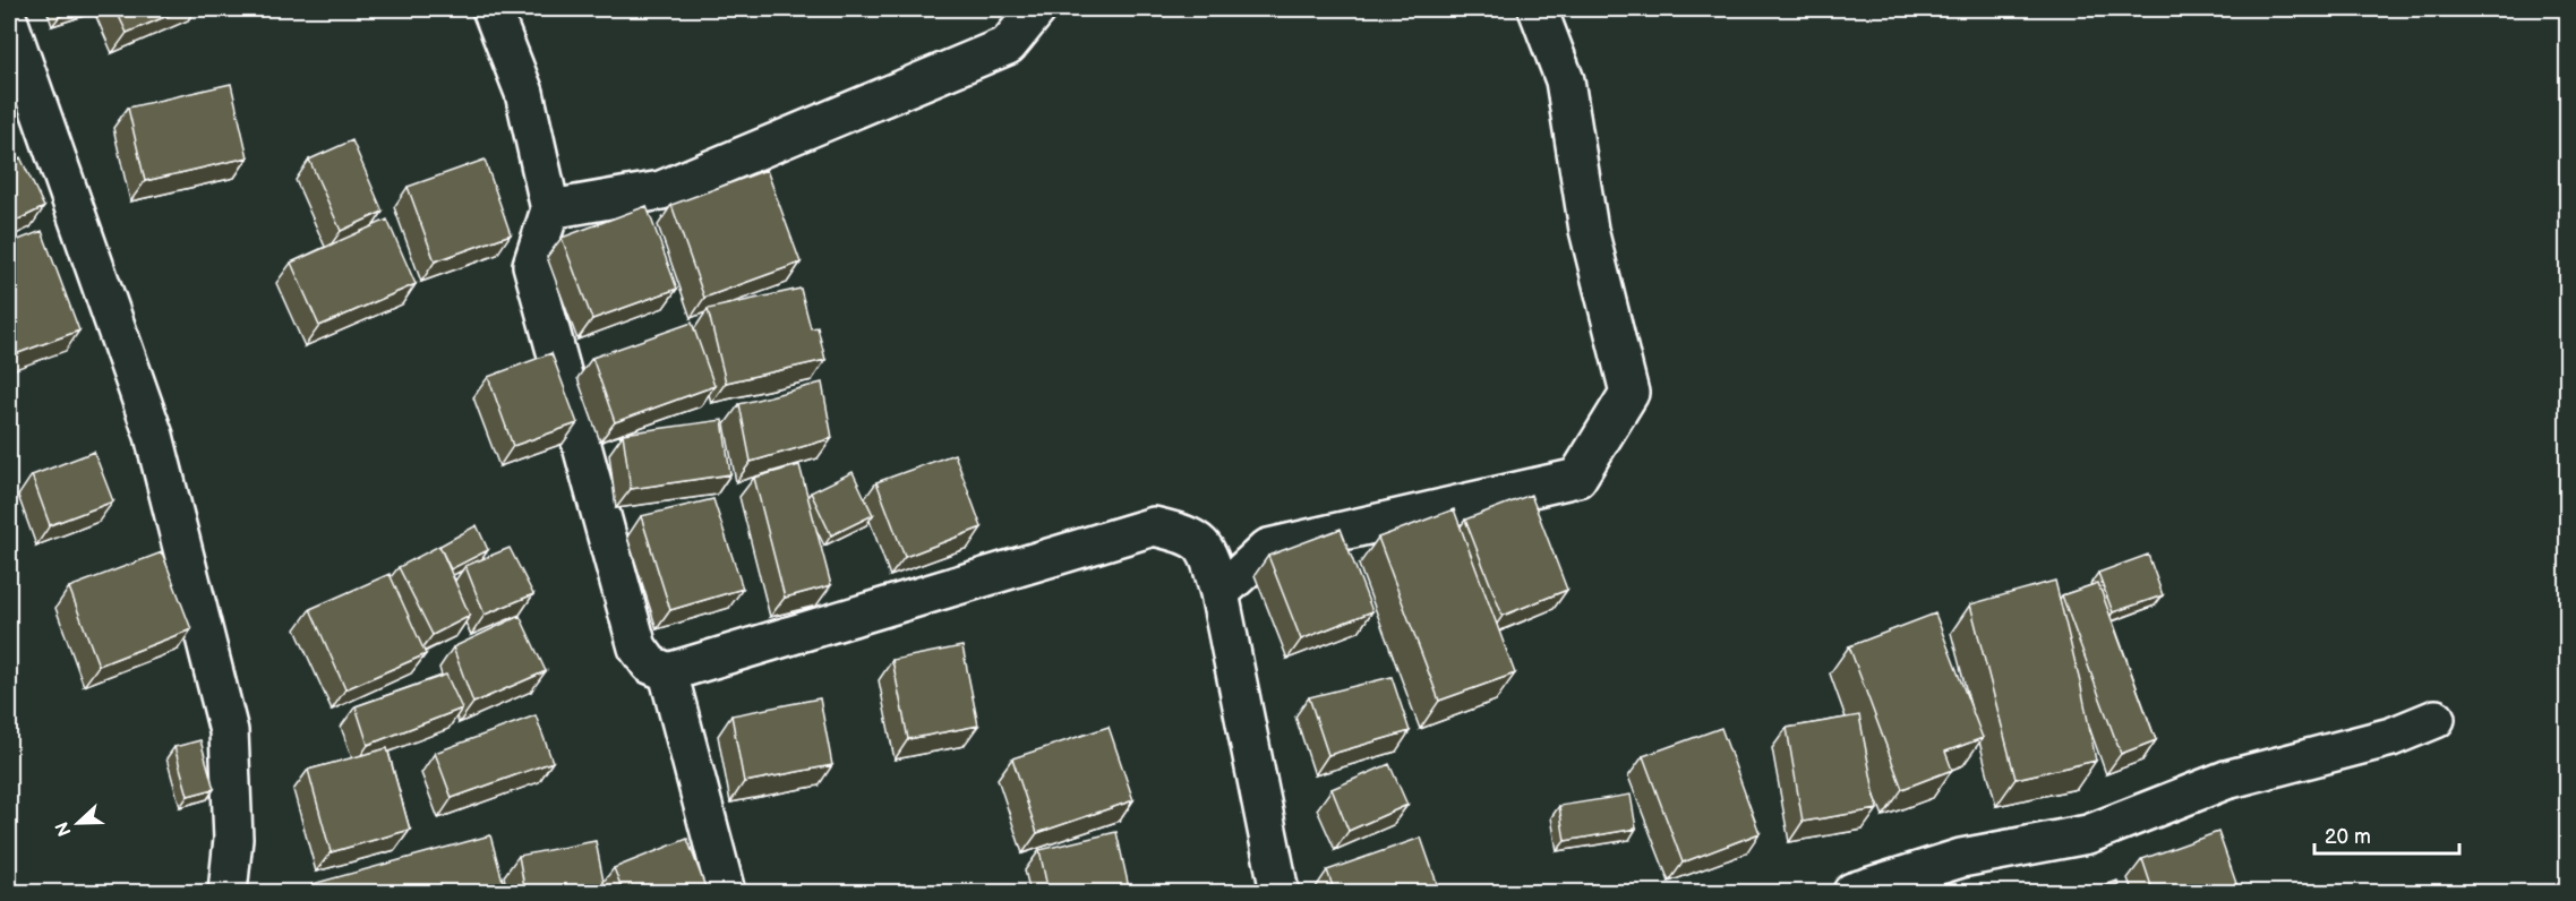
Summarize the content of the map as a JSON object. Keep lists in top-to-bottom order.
{
  "scale_bar": "20 m",
  "north": "left"
}
